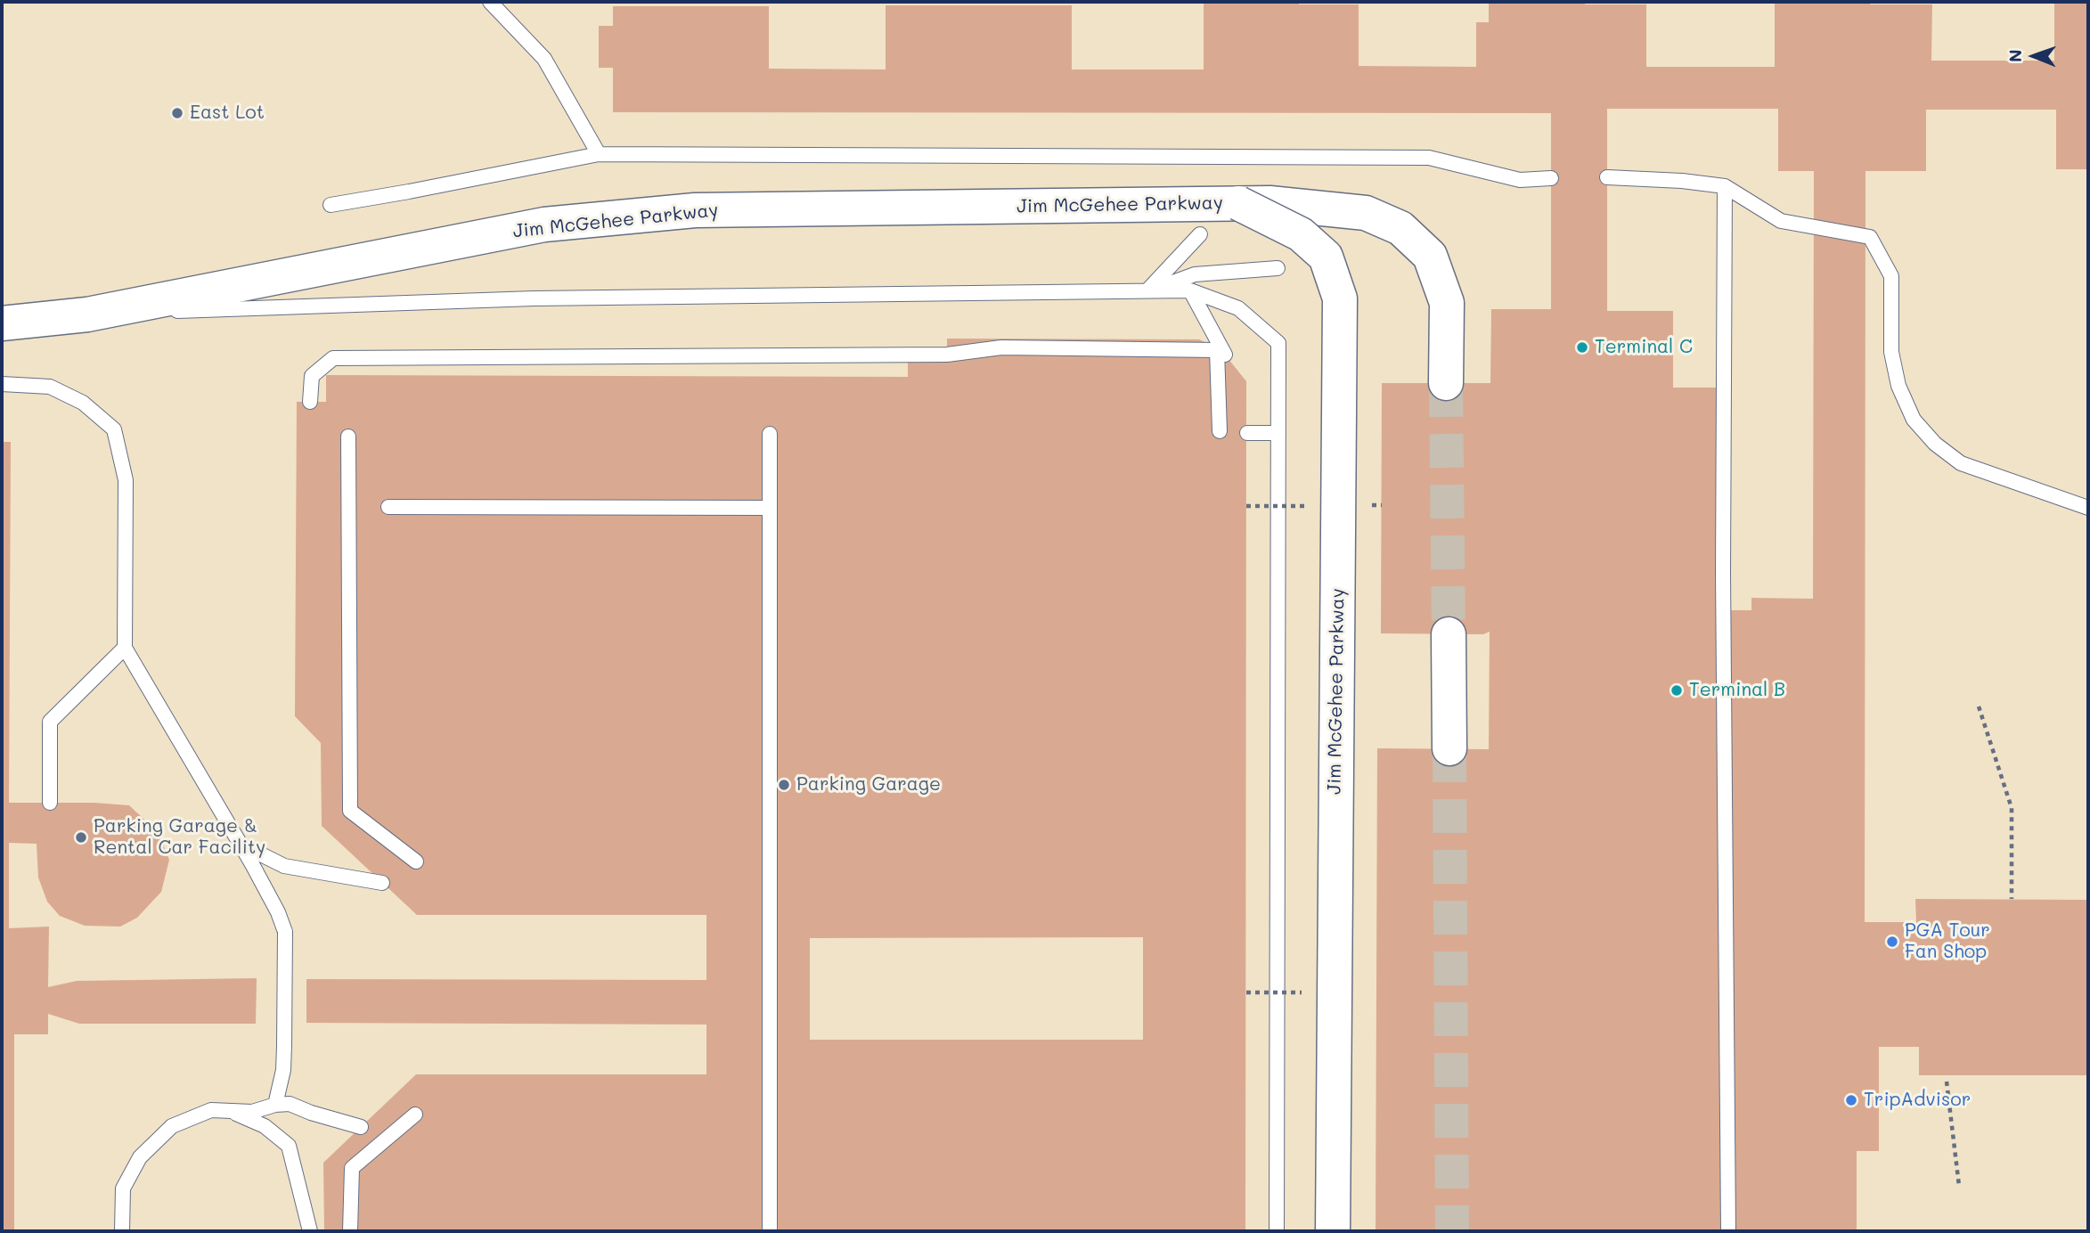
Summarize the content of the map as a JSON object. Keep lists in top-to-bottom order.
{
  "streets": {
    "main road": ["Jim McGehee Parkway"]
  },
  "places": [
    "East Lot",
    "Terminal C",
    "Terminal B",
    "Parking Garage",
    "Parking Garage & Rental Car Facility",
    "PGA Tour Fan Shop",
    "TripAdvisor"
  ],
  "north": "left"
}
